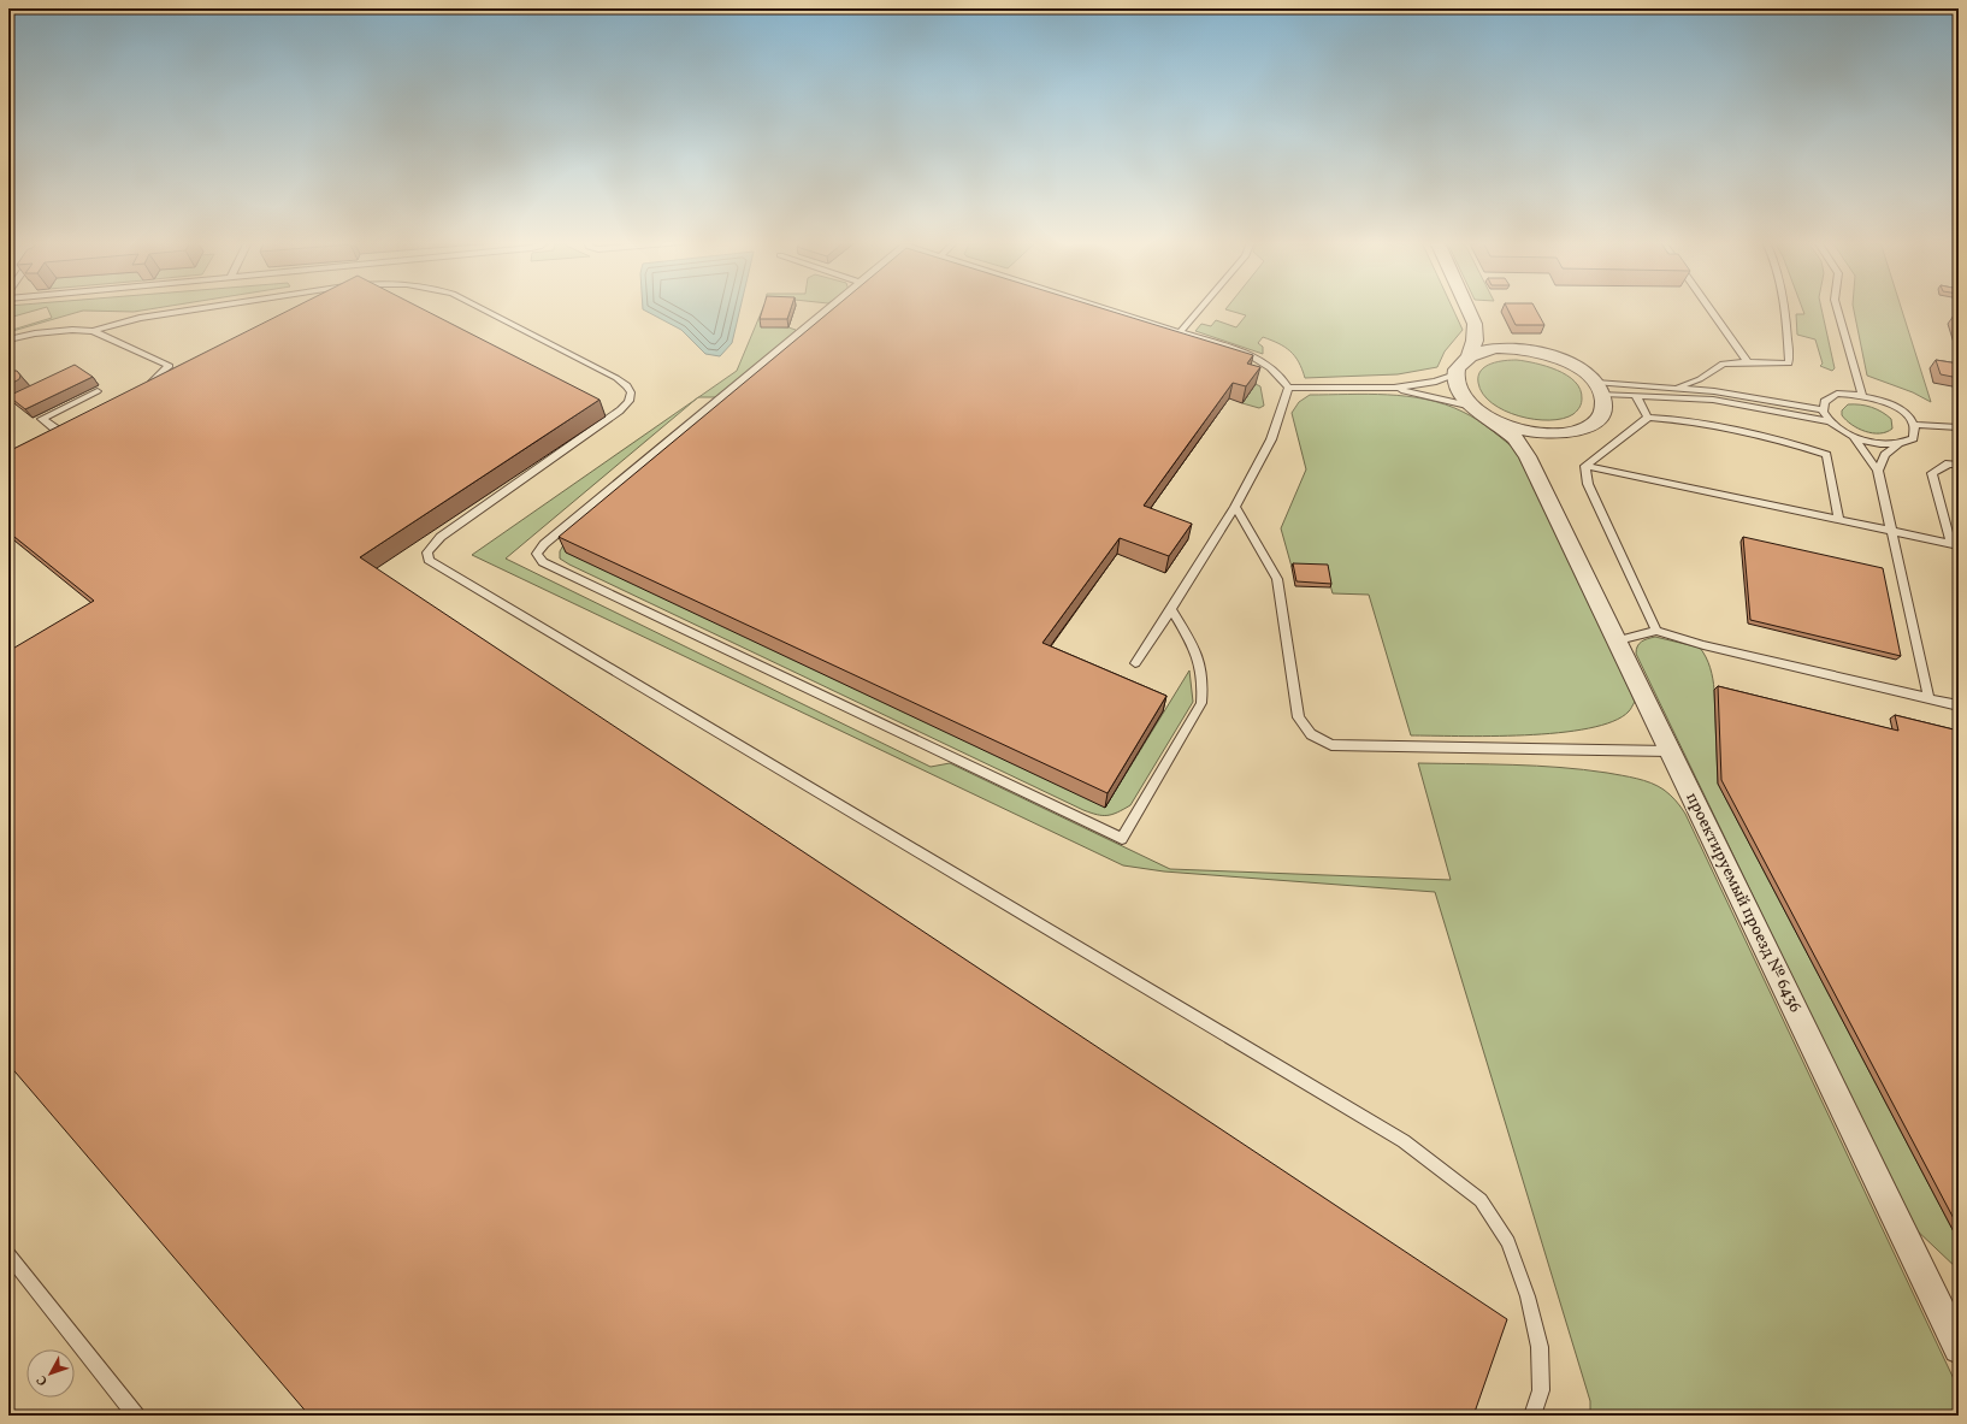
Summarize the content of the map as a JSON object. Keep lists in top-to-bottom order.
{
  "streets": {
    "street": ["проектируемый проезд № 6436"]
  },
  "north": "bottom left"
}
